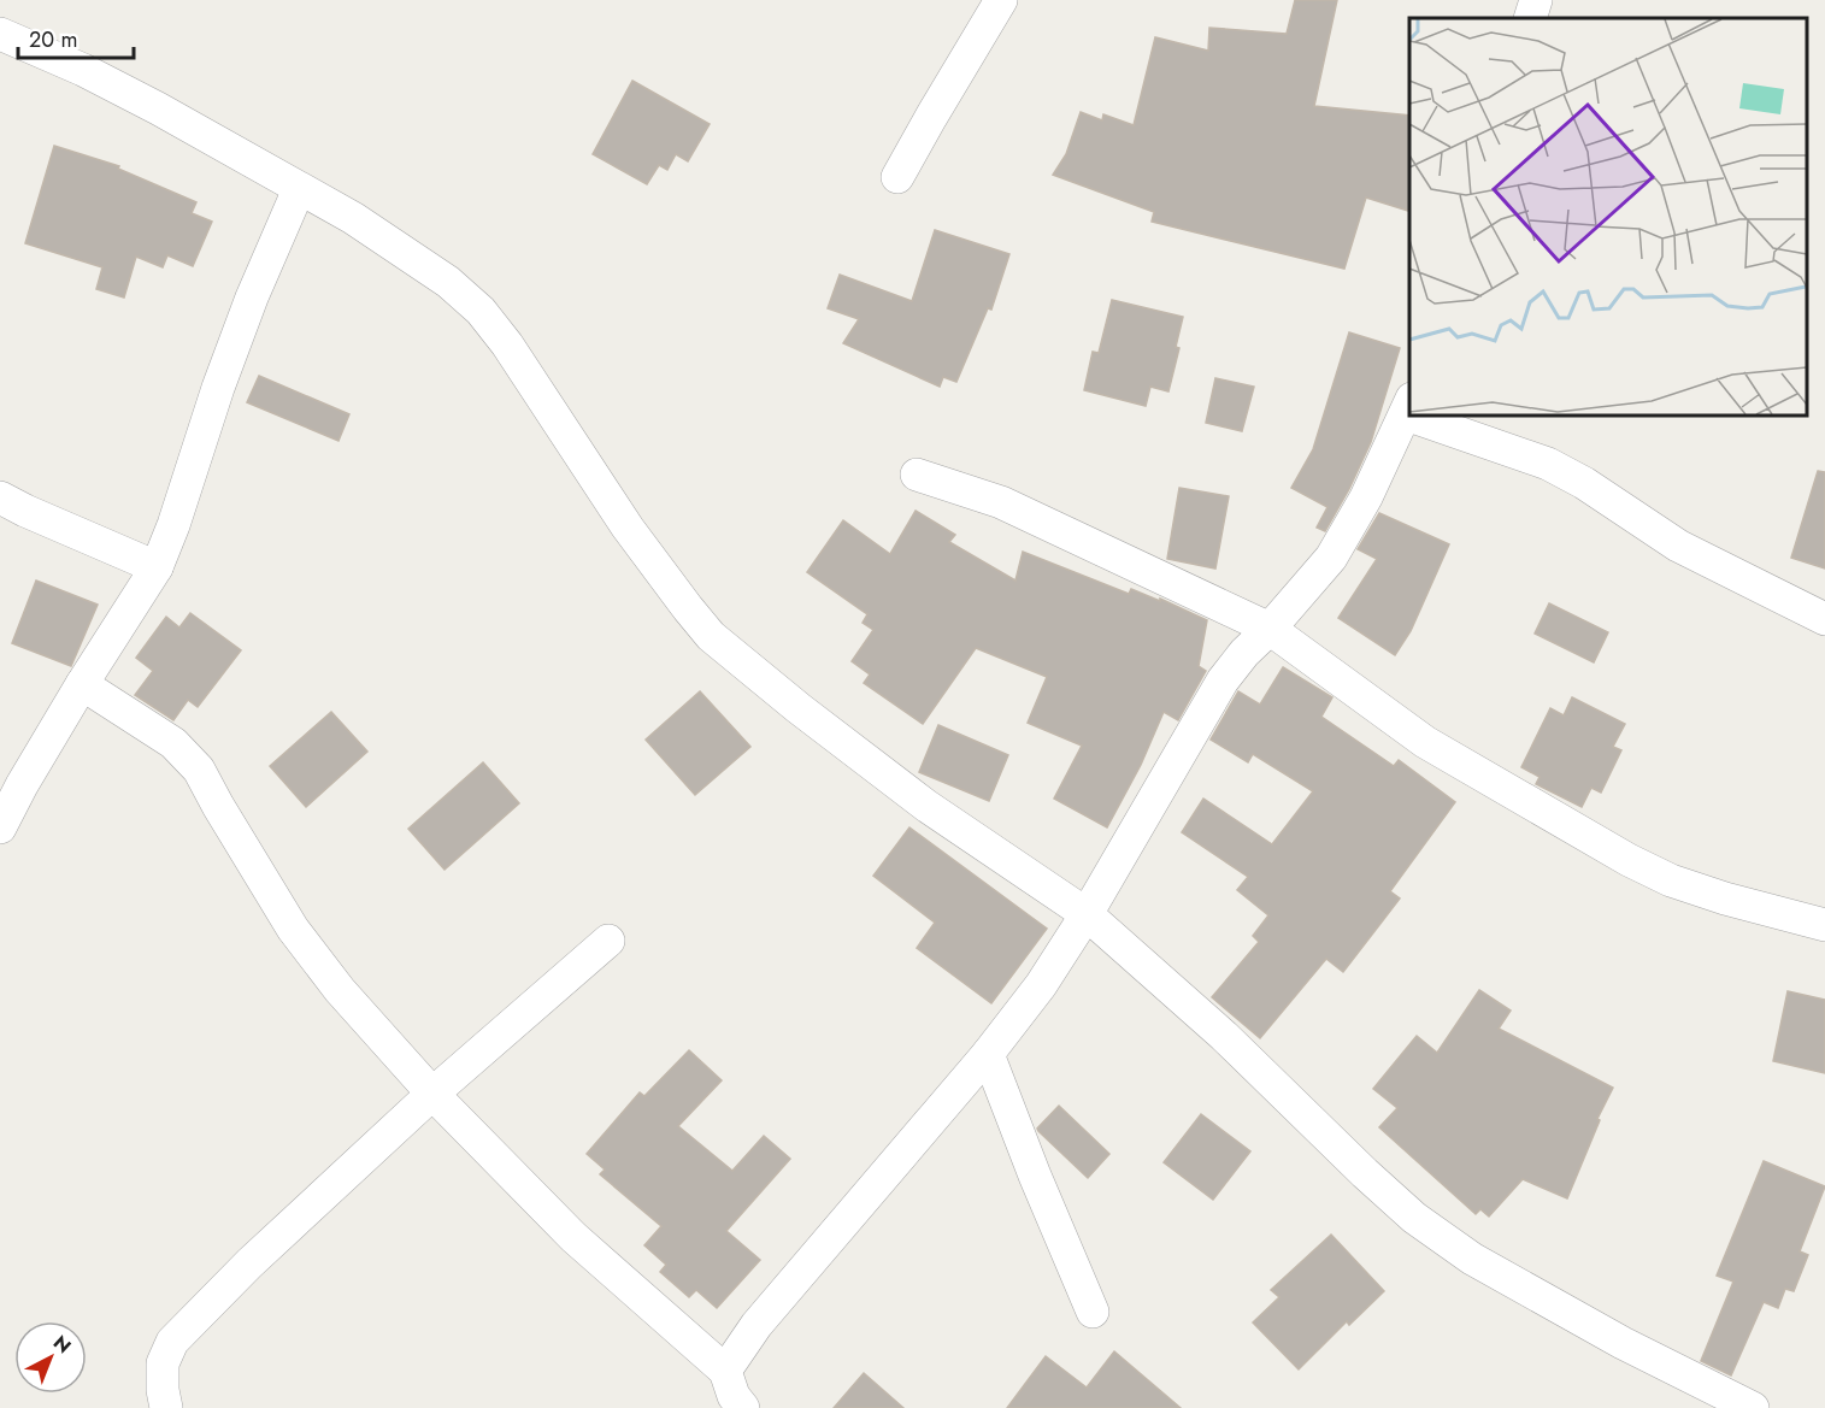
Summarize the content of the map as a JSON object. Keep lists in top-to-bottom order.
{
  "scale_bar": "20 m",
  "north": "top right"
}
